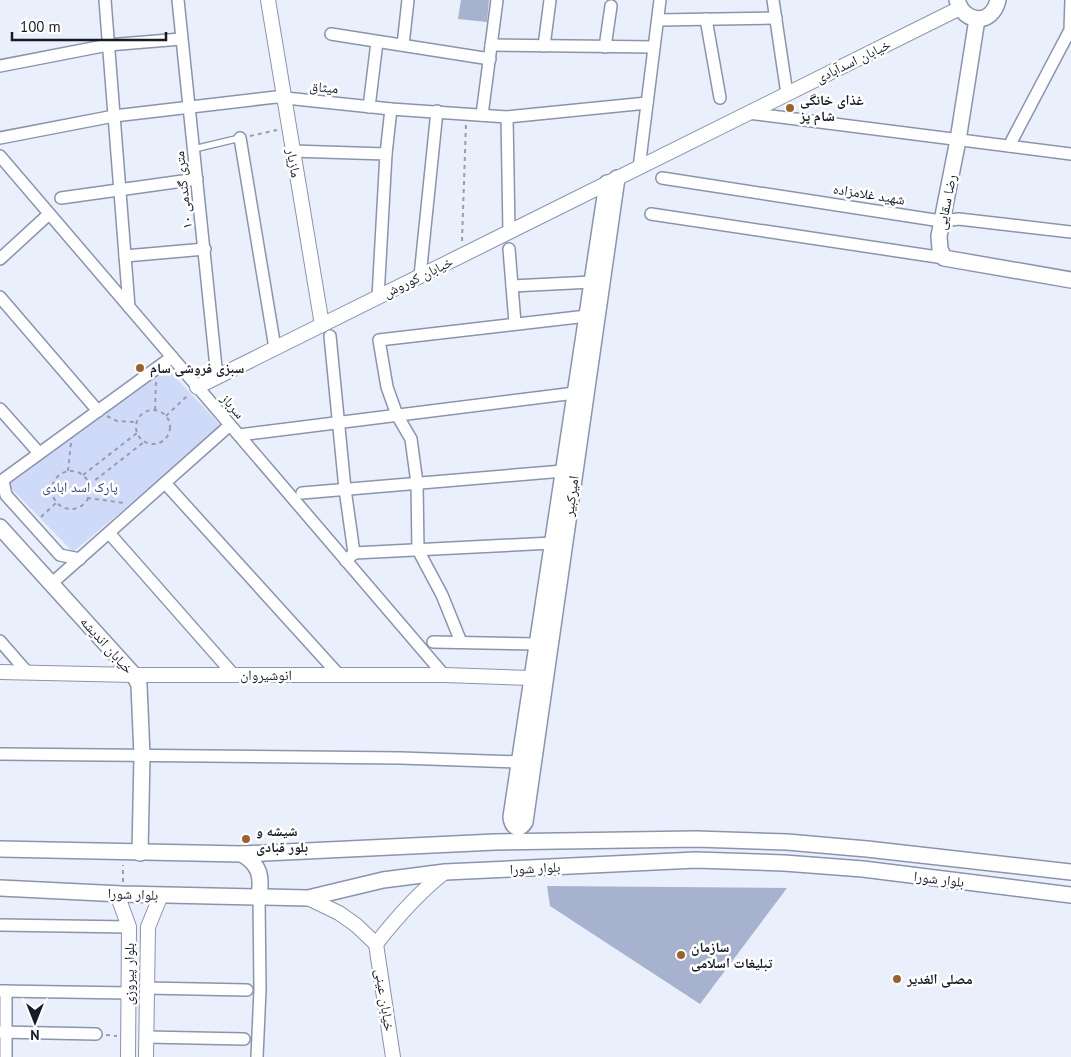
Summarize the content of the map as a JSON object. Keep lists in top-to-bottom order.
{
  "streets": {
    "main road": [
      "رضا سقایی",
      "امیرکبیر",
      "خیابان اندیشه",
      "بلوار شورا"
    ],
    "street": [
      "خیابان اسدآبادی",
      "میثاق",
      "مازیار",
      "۱۰ متری گندمی",
      "شهید غلامزاده",
      "خیابان کوروش",
      "سرباز",
      "انوشیروان",
      "بلوار پیروزی",
      "خیابان عینی"
    ]
  },
  "crossings": [
    ["خیابان اسدآبادی", "خیابان کوروش"],
    ["میثاق", "مازیار"],
    ["میثاق", "۱۰ متری گندمی"],
    ["مازیار", "خیابان کوروش"],
    ["۱۰ متری گندمی", "خیابان کوروش"],
    ["شهید غلامزاده", "رضا سقایی"],
    ["خیابان کوروش", "سرباز"],
    ["خیابان کوروش", "امیرکبیر"],
    ["سرباز", "انوشیروان"],
    ["امیرکبیر", "انوشیروان"],
    ["خیابان اندیشه", "انوشیروان"],
    ["خیابان اندیشه", "بلوار شورا"],
    ["بلوار شورا", "بلوار پیروزی"]
  ],
  "parks": ["پارک اسد ابادی"],
  "places": [
    "غذای خانگی شام پز",
    "سبزی فروشی سام",
    "شیشه و بلور قبادی",
    "سازمان تبلیغات اسلامی",
    "مصلی الغدیر"
  ],
  "scale_bar": "100 m",
  "north": "bottom"
}
